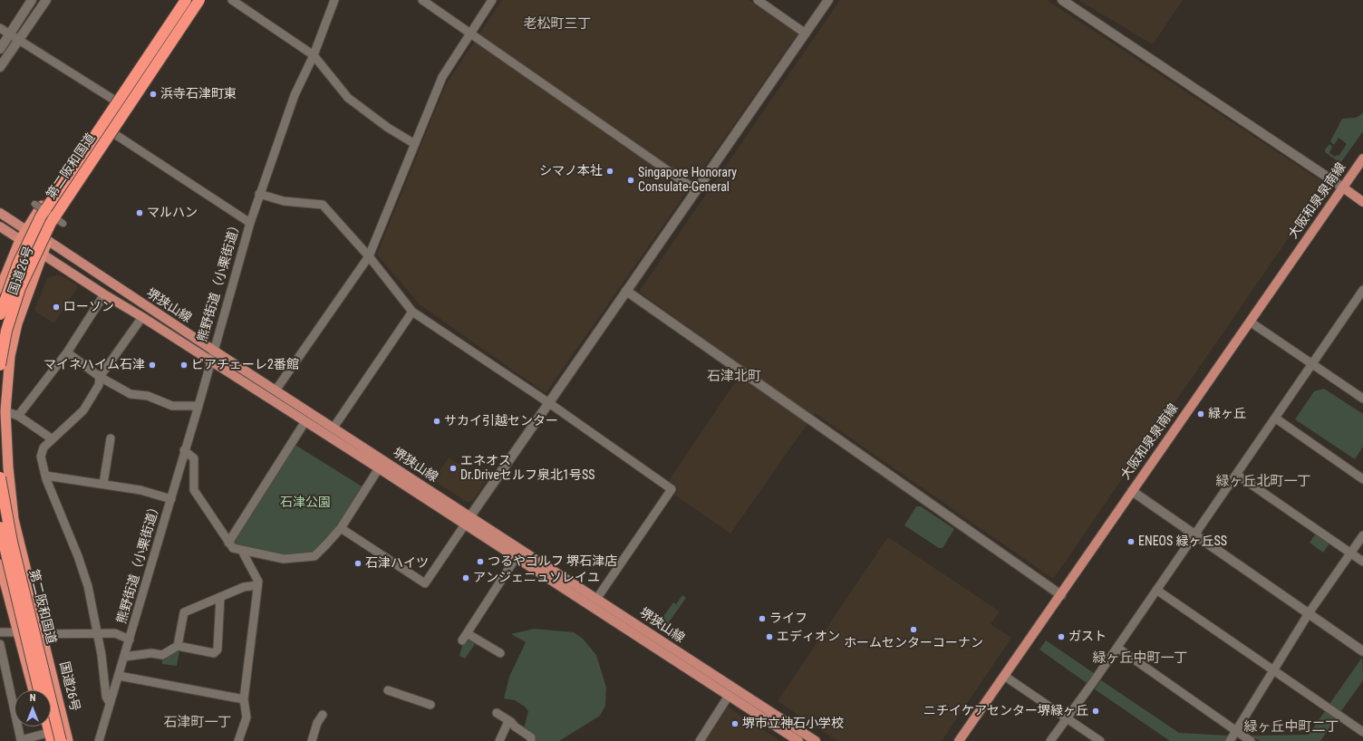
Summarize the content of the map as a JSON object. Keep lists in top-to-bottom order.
{
  "streets": {
    "highway": ["第二阪和国道", "国道26号"],
    "main road": ["大阪和泉泉南線", "堺狭山線"],
    "street": ["熊野街道（小栗街道）"]
  },
  "crossings": [
    ["国道26号", "堺狭山線"],
    ["熊野街道（小栗街道）", "堺狭山線"]
  ],
  "districts": [
    "老松町三丁",
    "石津北町",
    "緑ヶ丘北町一丁",
    "緑ヶ丘中町一丁",
    "石津町一丁",
    "緑ヶ丘中町二丁"
  ],
  "parks": ["石津公園"],
  "places": [
    "浜寺石津町東",
    "シマノ本社",
    "Singapore Honorary Consulate-General",
    "マルハン",
    "ローソン",
    "マイネハイム石津",
    "ピアチェーレ2番館",
    "緑ヶ丘",
    "サカイ引越センター",
    "エネオス Dr.Driveセルフ泉北1号SS",
    "ENEOS 緑ヶ丘SS",
    "つるやゴルフ 堺石津店",
    "石津ハイツ",
    "アンジェニュソレイユ",
    "ライフ",
    "ホームセンターコーナン",
    "エディオン",
    "ガスト",
    "ニチイケアセンター堺緑ヶ丘",
    "堺市立神石小学校"
  ],
  "north": "top"
}
